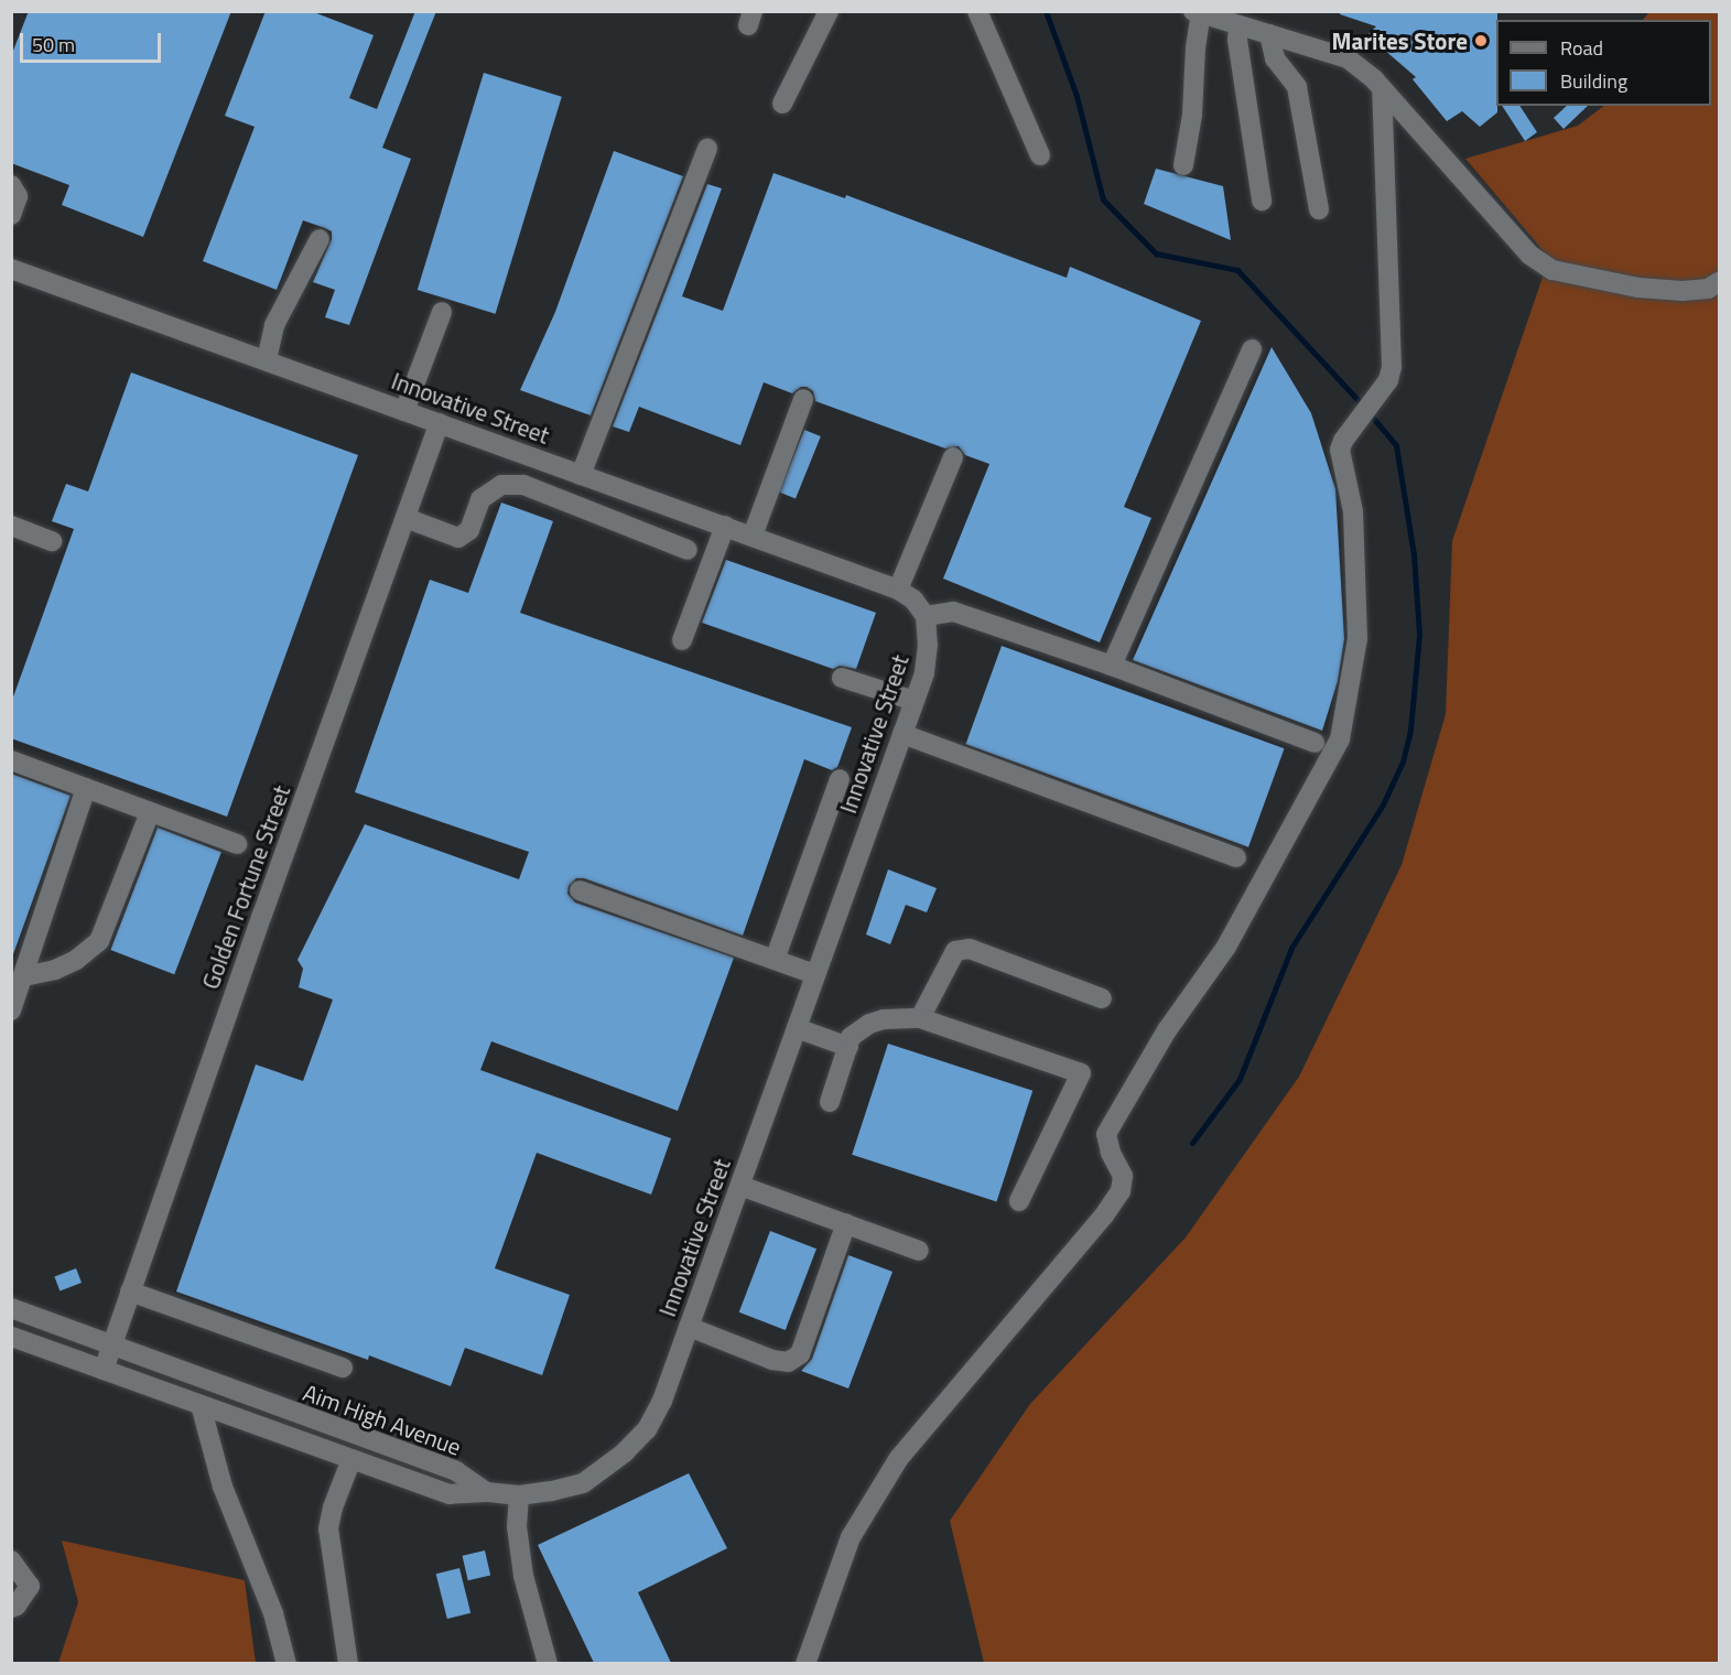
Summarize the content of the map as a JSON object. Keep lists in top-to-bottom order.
{
  "streets": {
    "street": ["Innovative Street", "Golden Fortune Street", "Aim High Avenue"]
  },
  "crossings": [
    ["Innovative Street", "Golden Fortune Street"],
    ["Innovative Street", "Aim High Avenue"],
    ["Golden Fortune Street", "Aim High Avenue"]
  ],
  "places": ["Marites Store"],
  "legend": ["Road", "Building"],
  "scale_bar": "50 m"
}
